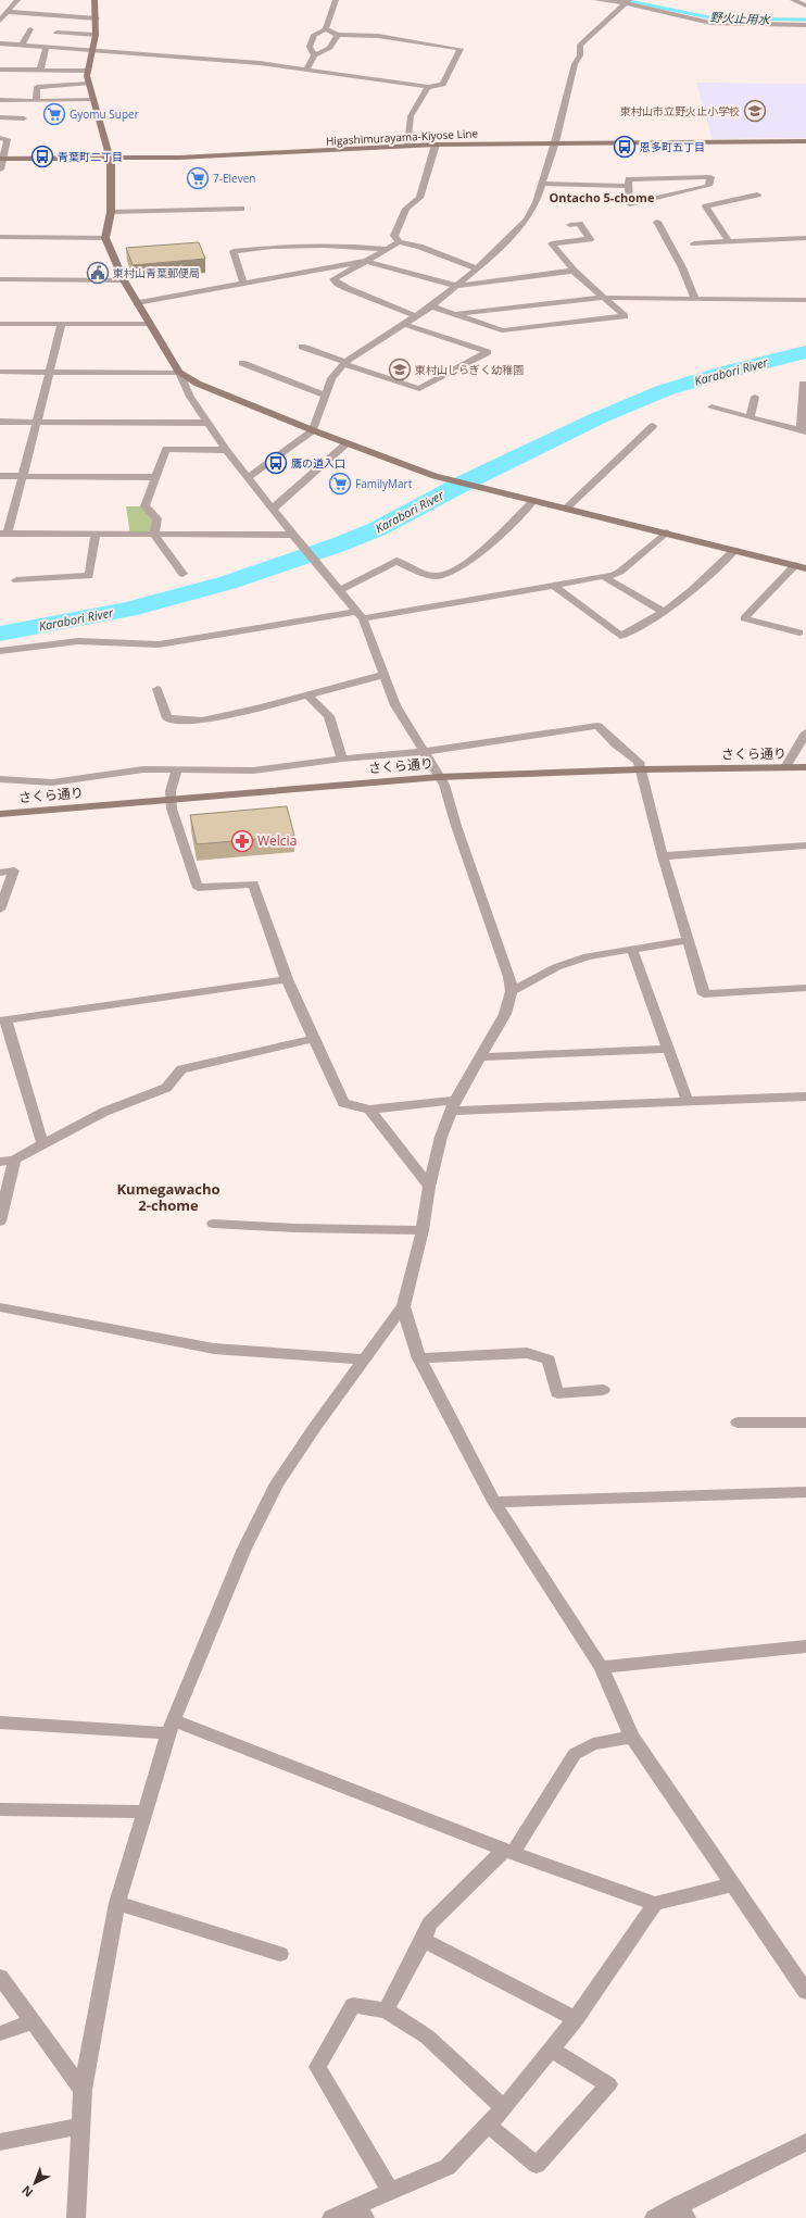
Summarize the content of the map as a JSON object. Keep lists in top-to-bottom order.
{
  "streets": {
    "street": ["Higashimurayama-Kiyose Line", "さくら通り"]
  },
  "districts": ["Ontacho 5-chome", "Kumegawacho 2-chome"],
  "water": ["野火止用水", "Karabori River"],
  "places": {
    "school or university": ["東村山市立野火止小学校", "東村山しらぎく幼稚園"],
    "supermarket": ["Gyomu Super", "7-Eleven", "FamilyMart"],
    "bus stop": ["恩多町五丁目", "青葉町二丁目", "鷹の道入口"],
    "public building": ["東村山青葉郵便局"],
    "pharmacy": ["Welcia"]
  },
  "north": "bottom left"
}
